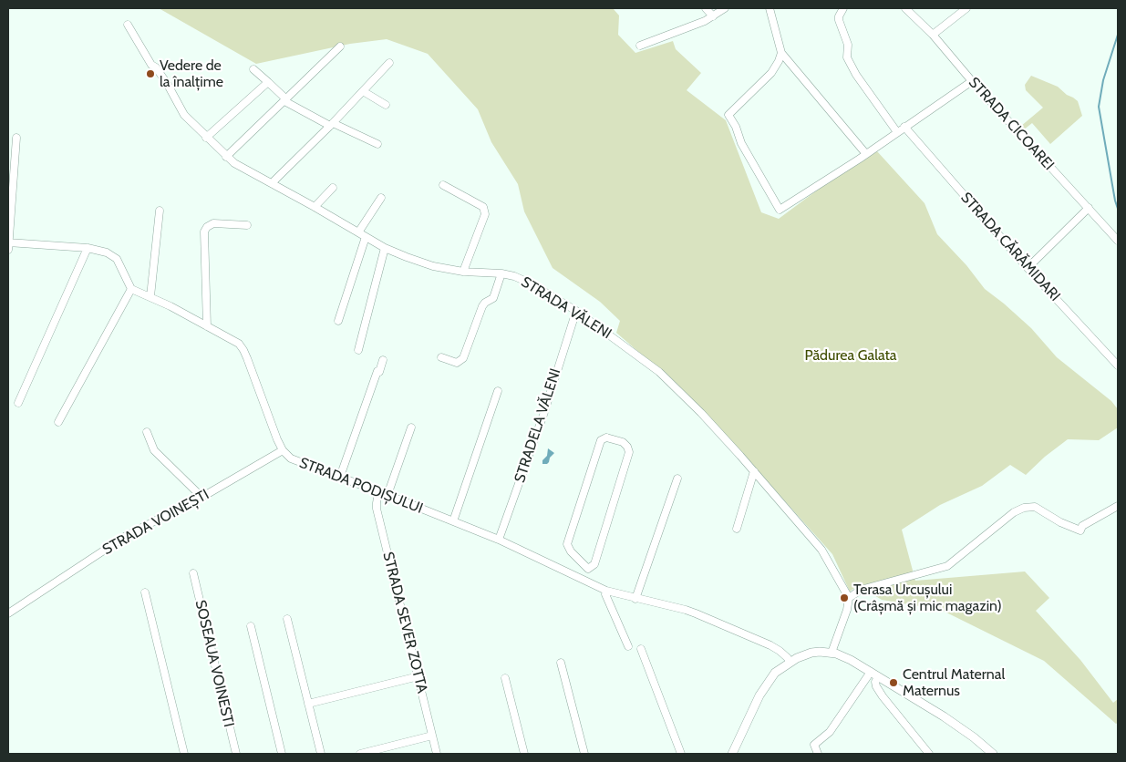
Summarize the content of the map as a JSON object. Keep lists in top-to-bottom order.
{
  "streets": {
    "street": [
      "STRADA CICOAREI",
      "STRADA CĂRĂMIDARI",
      "STRADA VĂLENI",
      "STRADELA VĂLENI",
      "STRADA PODIȘULUI",
      "STRADA VOINEȘTI",
      "STRADA SEVER ZOTTA",
      "SOSEAUA VOINESTI"
    ]
  },
  "crossings": [
    ["STRADA VĂLENI", "STRADELA VĂLENI"],
    ["STRADELA VĂLENI", "STRADA PODIȘULUI"],
    ["STRADA PODIȘULUI", "STRADA VOINEȘTI"],
    ["STRADA PODIȘULUI", "STRADA SEVER ZOTTA"]
  ],
  "parks": ["Pădurea Galata"],
  "places": ["Vedere de la înalțime", "Terasa Urcușului (Crâșmă și mic magazin)", "Centrul Maternal Maternus"]
}
